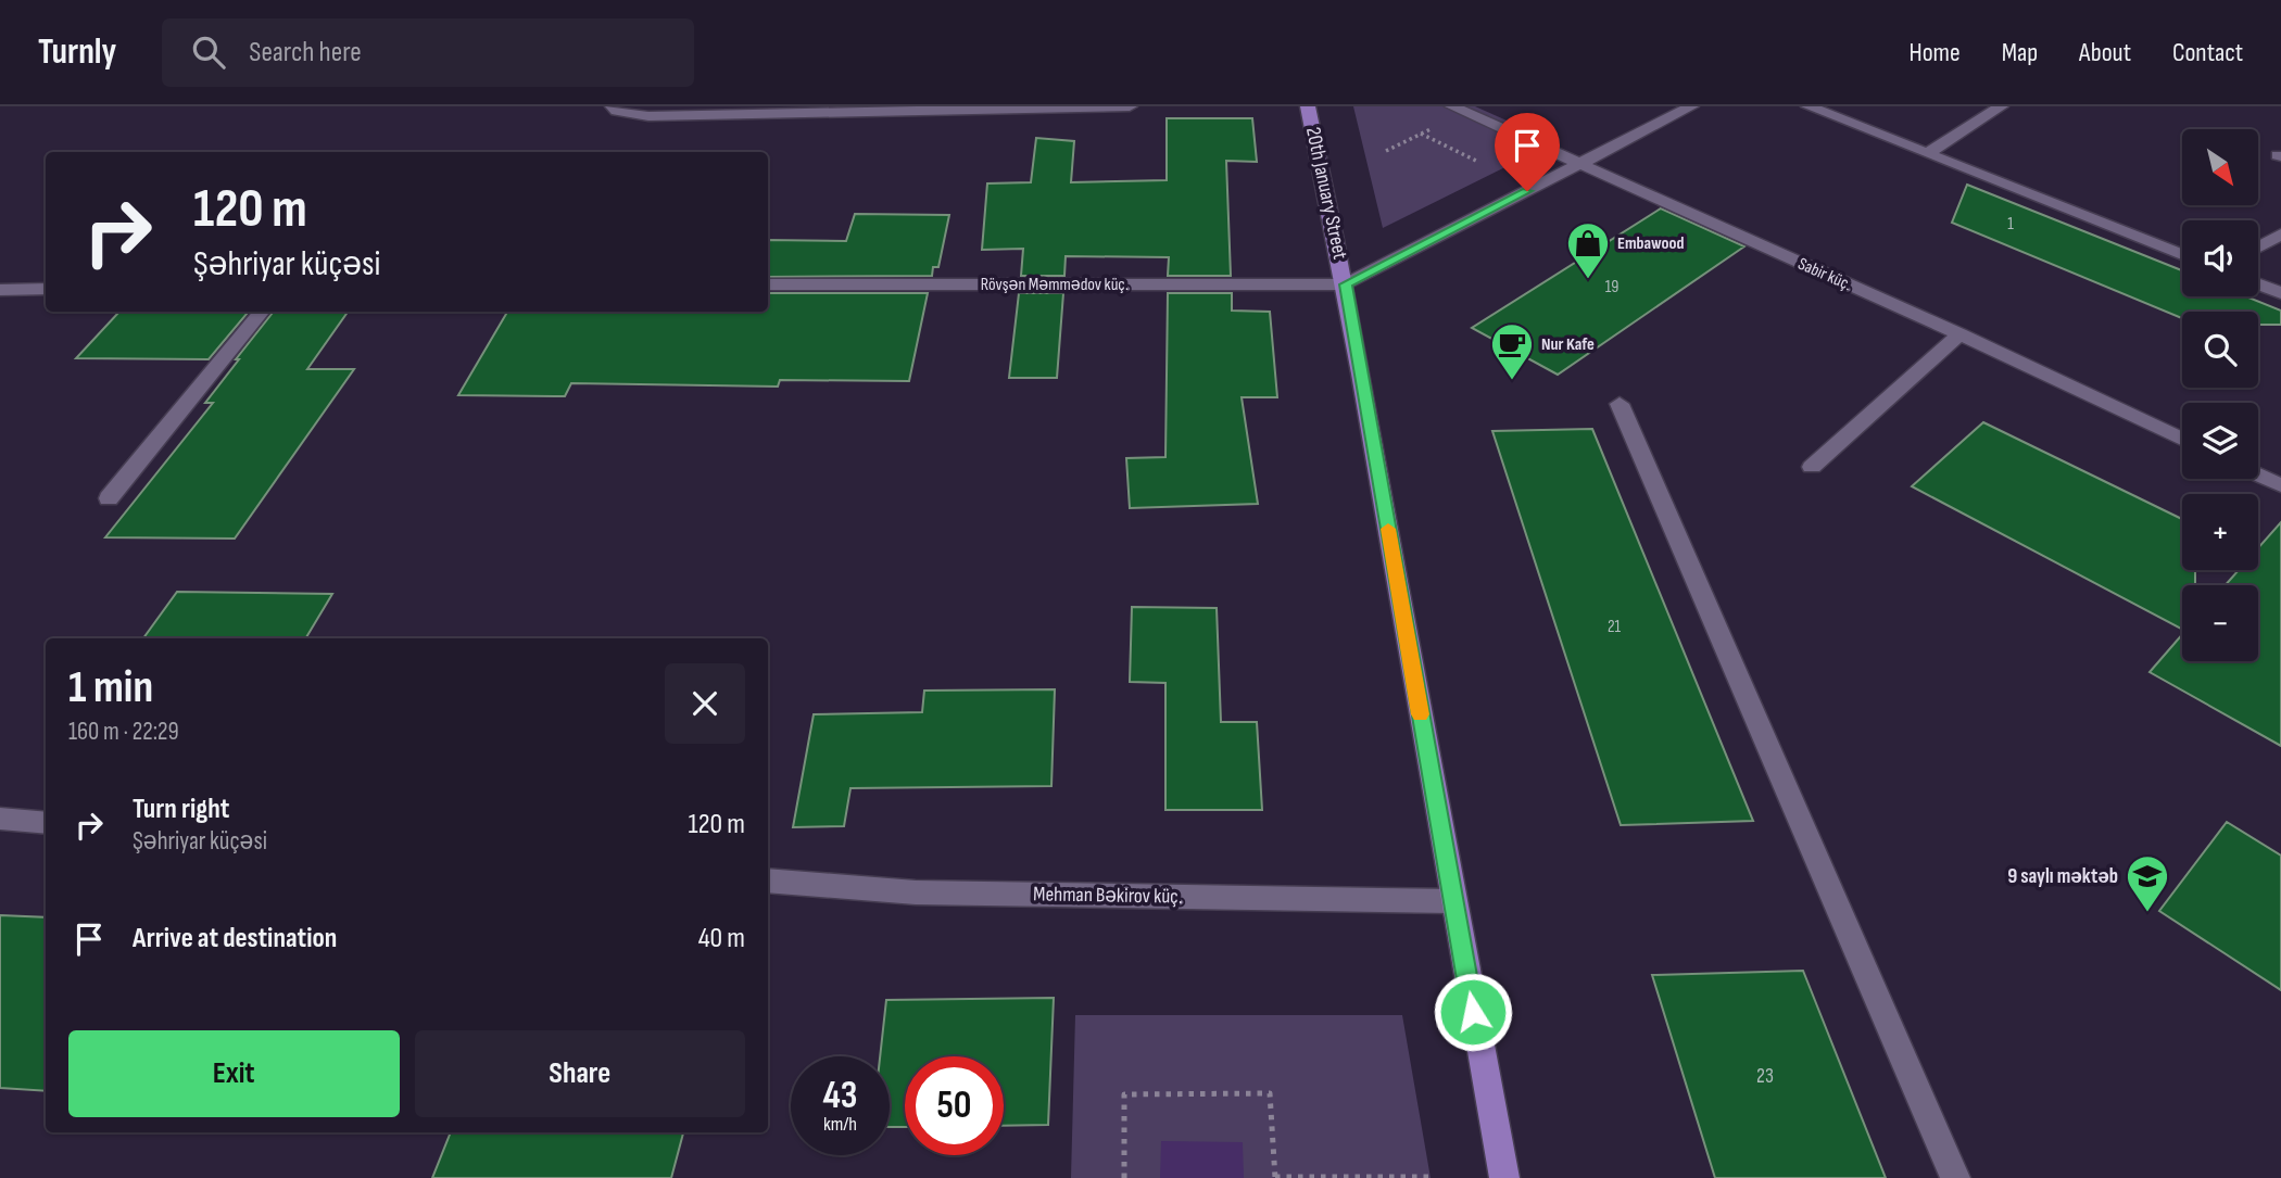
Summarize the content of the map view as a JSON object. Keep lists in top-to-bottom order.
{
  "streets": {
    "main road": ["20th January Street"],
    "street": ["Sabir küç.", "Rövşən Məmmədov küç.", "Mehman Bəkirov küç."]
  },
  "crossings": [
    ["20th January Street", "Rövşən Məmmədov küç."],
    ["20th January Street", "Mehman Bəkirov küç."]
  ],
  "places": {
    "shop": ["Embawood"],
    "cafe": ["Nur Kafe"],
    "school or university": ["9 saylı məktəb"]
  },
  "house_numbers": [
    "1",
    "19",
    "21",
    "23"
  ],
  "north": "bottom right",
  "page": {
    "header": "Turnly",
    "search": "Search here",
    "nav": [
      "Home",
      "Map",
      "About",
      "Contact"
    ],
    "map_buttons": ["+", "−"],
    "turn": ["120 m", "Şəhriyar küçəsi"],
    "heading": ["1 min", "160 m · 22:29"],
    "list": [
      {
        "name": "Turn right",
        "note": "Şəhriyar küçəsi",
        "value": "120 m"
      },
      {
        "name": "Arrive at destination",
        "value": "40 m"
      }
    ],
    "buttons": ["Exit", "Share"],
    "speed": "43 km/h",
    "limit": "50"
  }
}
